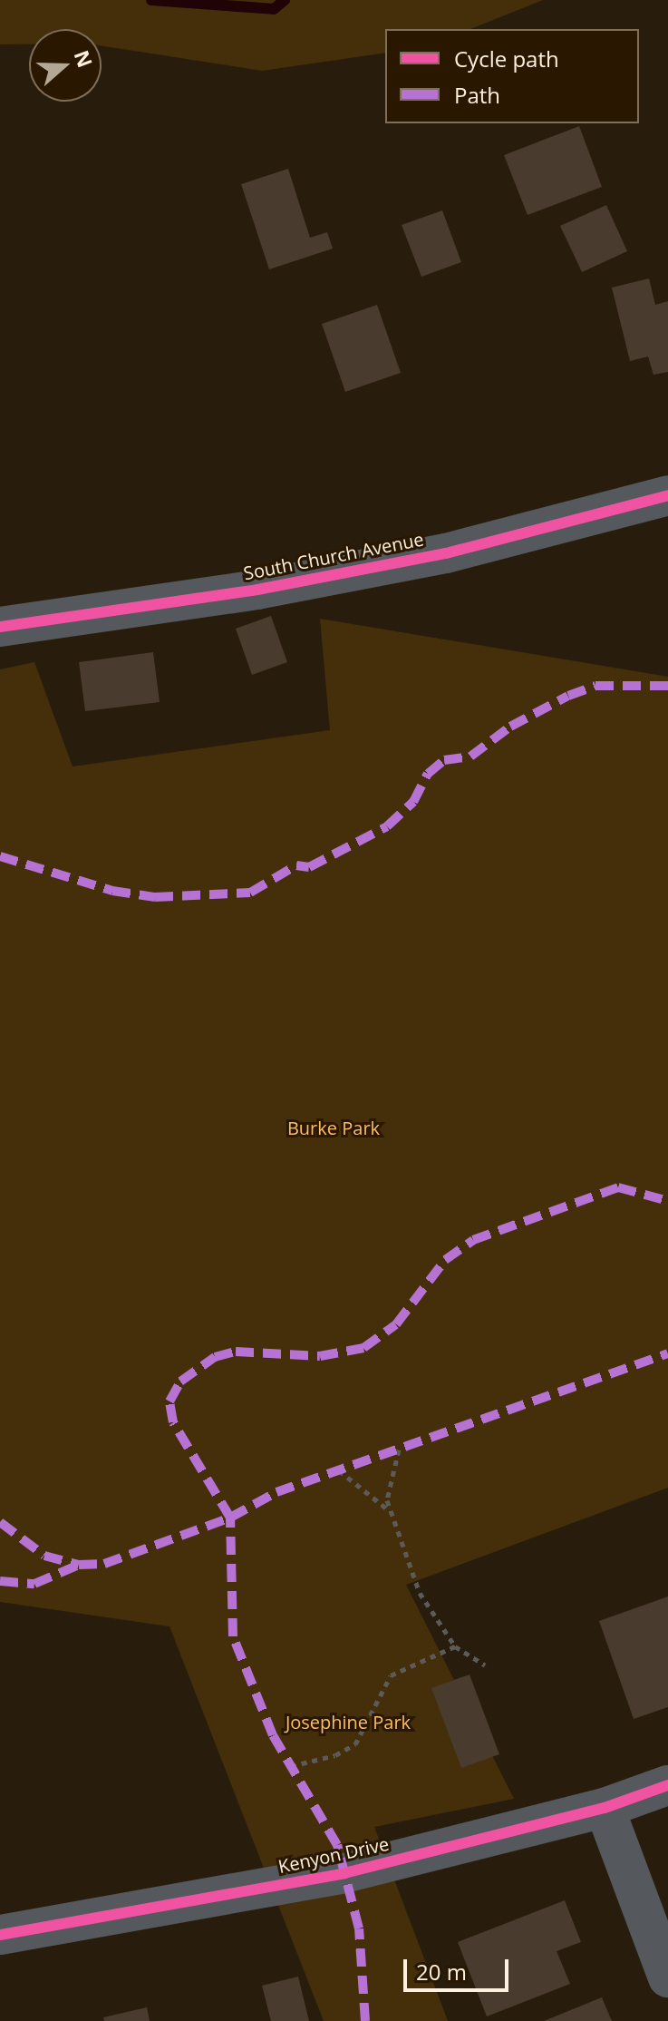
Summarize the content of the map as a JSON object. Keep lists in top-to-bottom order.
{
  "streets": {
    "street": ["South Church Avenue", "Kenyon Drive"]
  },
  "parks": ["Burke Park", "Josephine Park"],
  "legend": ["Cycle path", "Path"],
  "scale_bar": "20 m",
  "north": "right"
}
